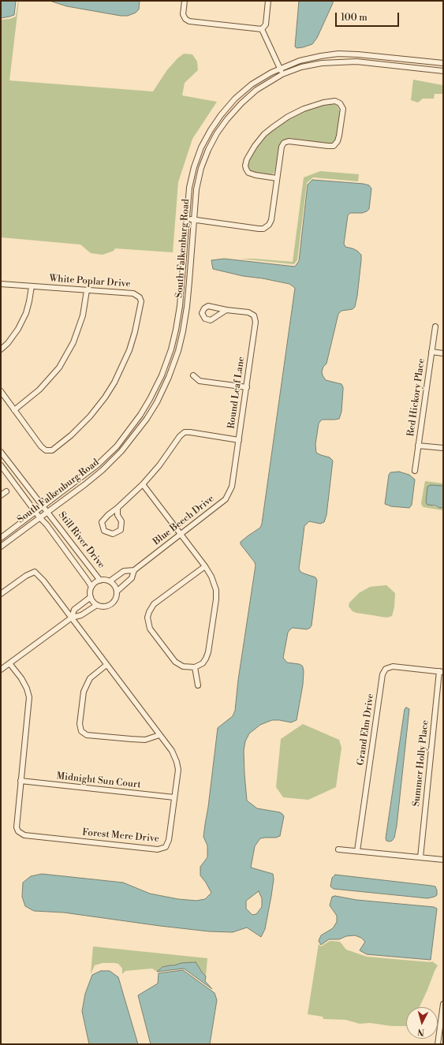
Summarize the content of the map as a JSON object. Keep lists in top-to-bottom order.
{
  "streets": {
    "street": [
      "South Falkenburg Road",
      "White Poplar Drive",
      "Round Leaf Lane",
      "Red Hickory Place",
      "Blue Beech Drive",
      "Still River Drive",
      "Grand Elm Drive",
      "Summer Holly Place",
      "Midnight Sun Court",
      "Forest Mere Drive"
    ]
  },
  "crossings": [
    ["South Falkenburg Road", "Still River Drive"],
    ["Round Leaf Lane", "Blue Beech Drive"],
    ["Blue Beech Drive", "Still River Drive"],
    ["Grand Elm Drive", "Summer Holly Place"],
    ["Midnight Sun Court", "Forest Mere Drive"]
  ],
  "scale_bar": "100 m",
  "north": "bottom"
}
